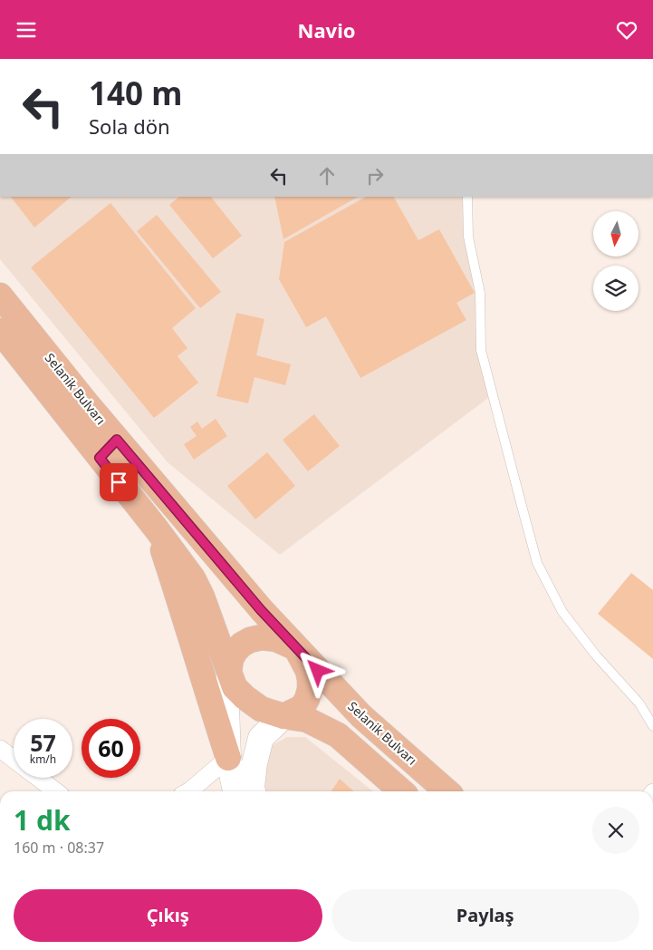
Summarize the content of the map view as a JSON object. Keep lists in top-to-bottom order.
{
  "streets": {
    "main road": ["Selanik Bulvarı"]
  },
  "north": "bottom",
  "page": {
    "header": "Navio",
    "turn": ["140 m", "Sola dön"],
    "speed": "57 km/h",
    "limit": "60",
    "heading": ["1 dk", "160 m · 08:37"],
    "buttons": ["Çıkış", "Paylaş"]
  }
}
